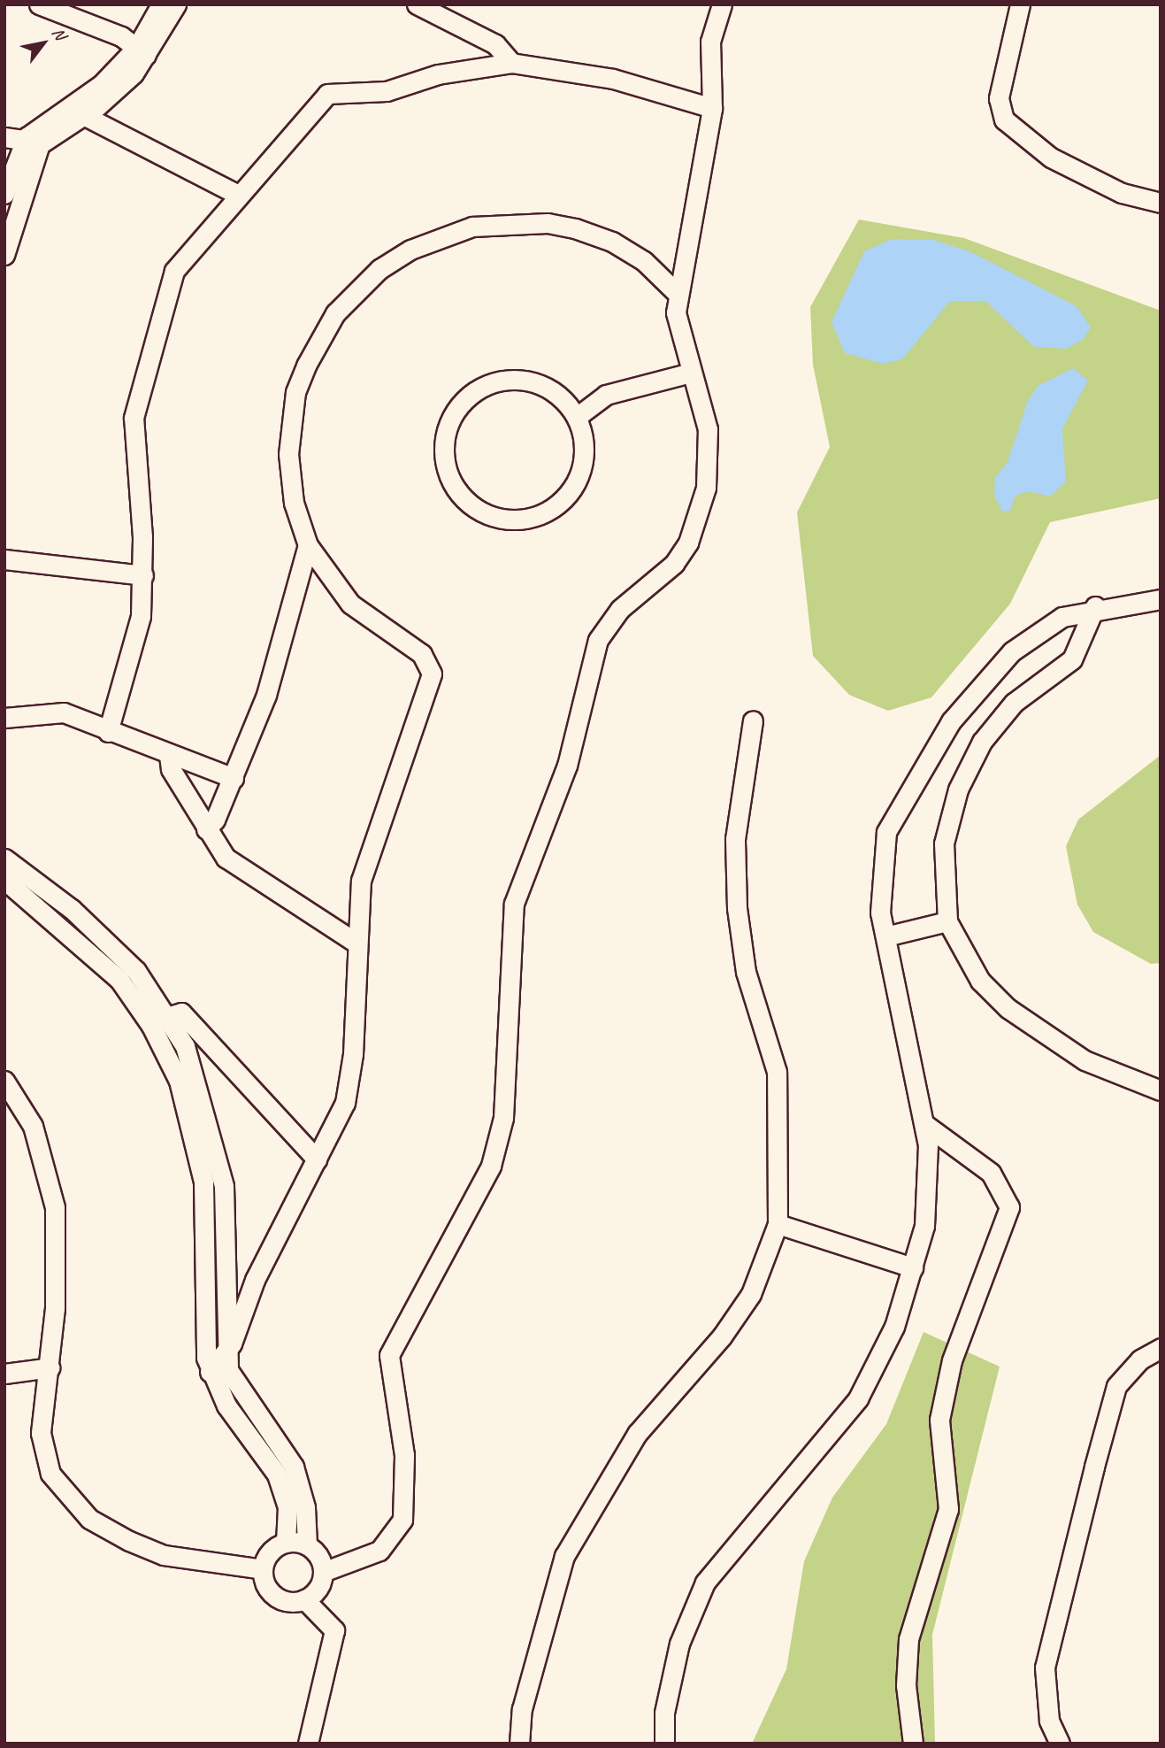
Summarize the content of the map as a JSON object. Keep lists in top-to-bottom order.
{
  "north": "top right"
}
